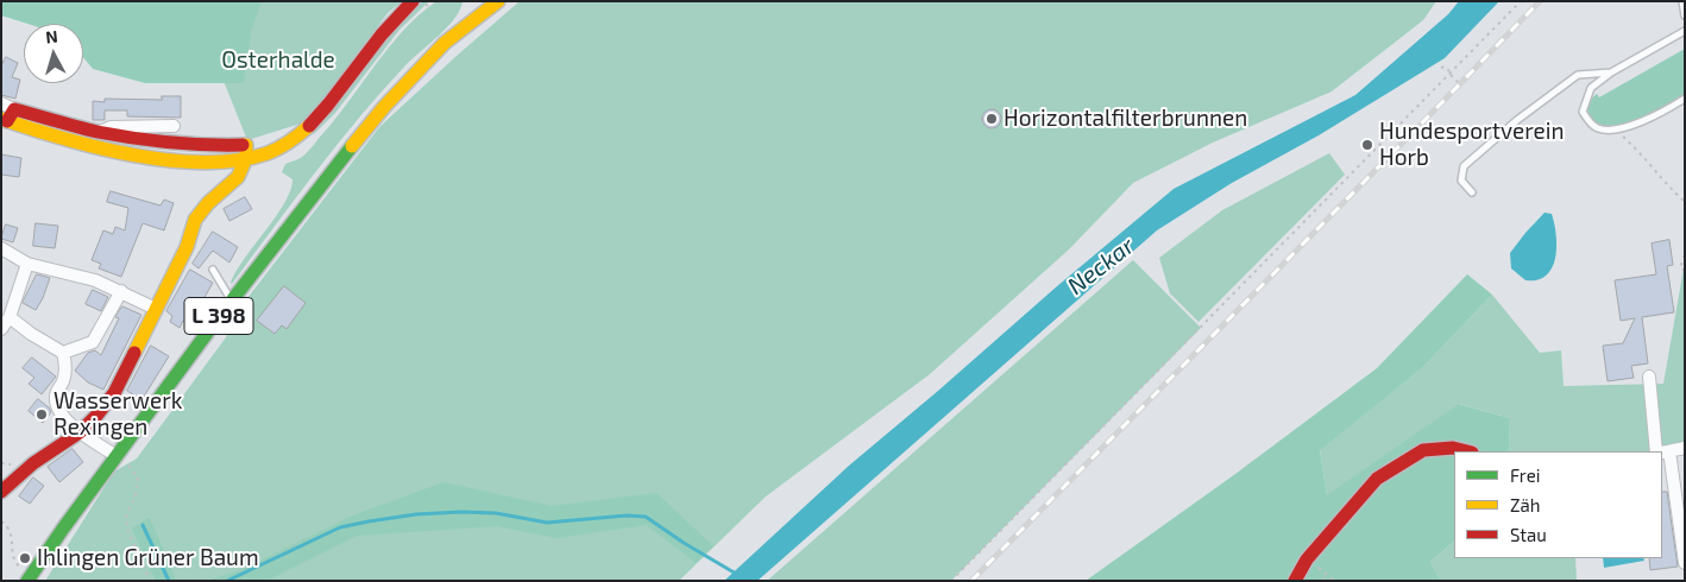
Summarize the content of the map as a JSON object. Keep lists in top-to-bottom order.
{
  "streets": {
    "street": ["L 398"]
  },
  "water": ["Neckar"],
  "parks": ["Osterhalde"],
  "places": [
    "Horizontalfilterbrunnen",
    "Hundesportverein Horb",
    "Wasserwerk Rexingen",
    "Ihlingen Grüner Baum"
  ],
  "legend": ["Frei", "Zäh", "Stau"],
  "north": "top"
}
